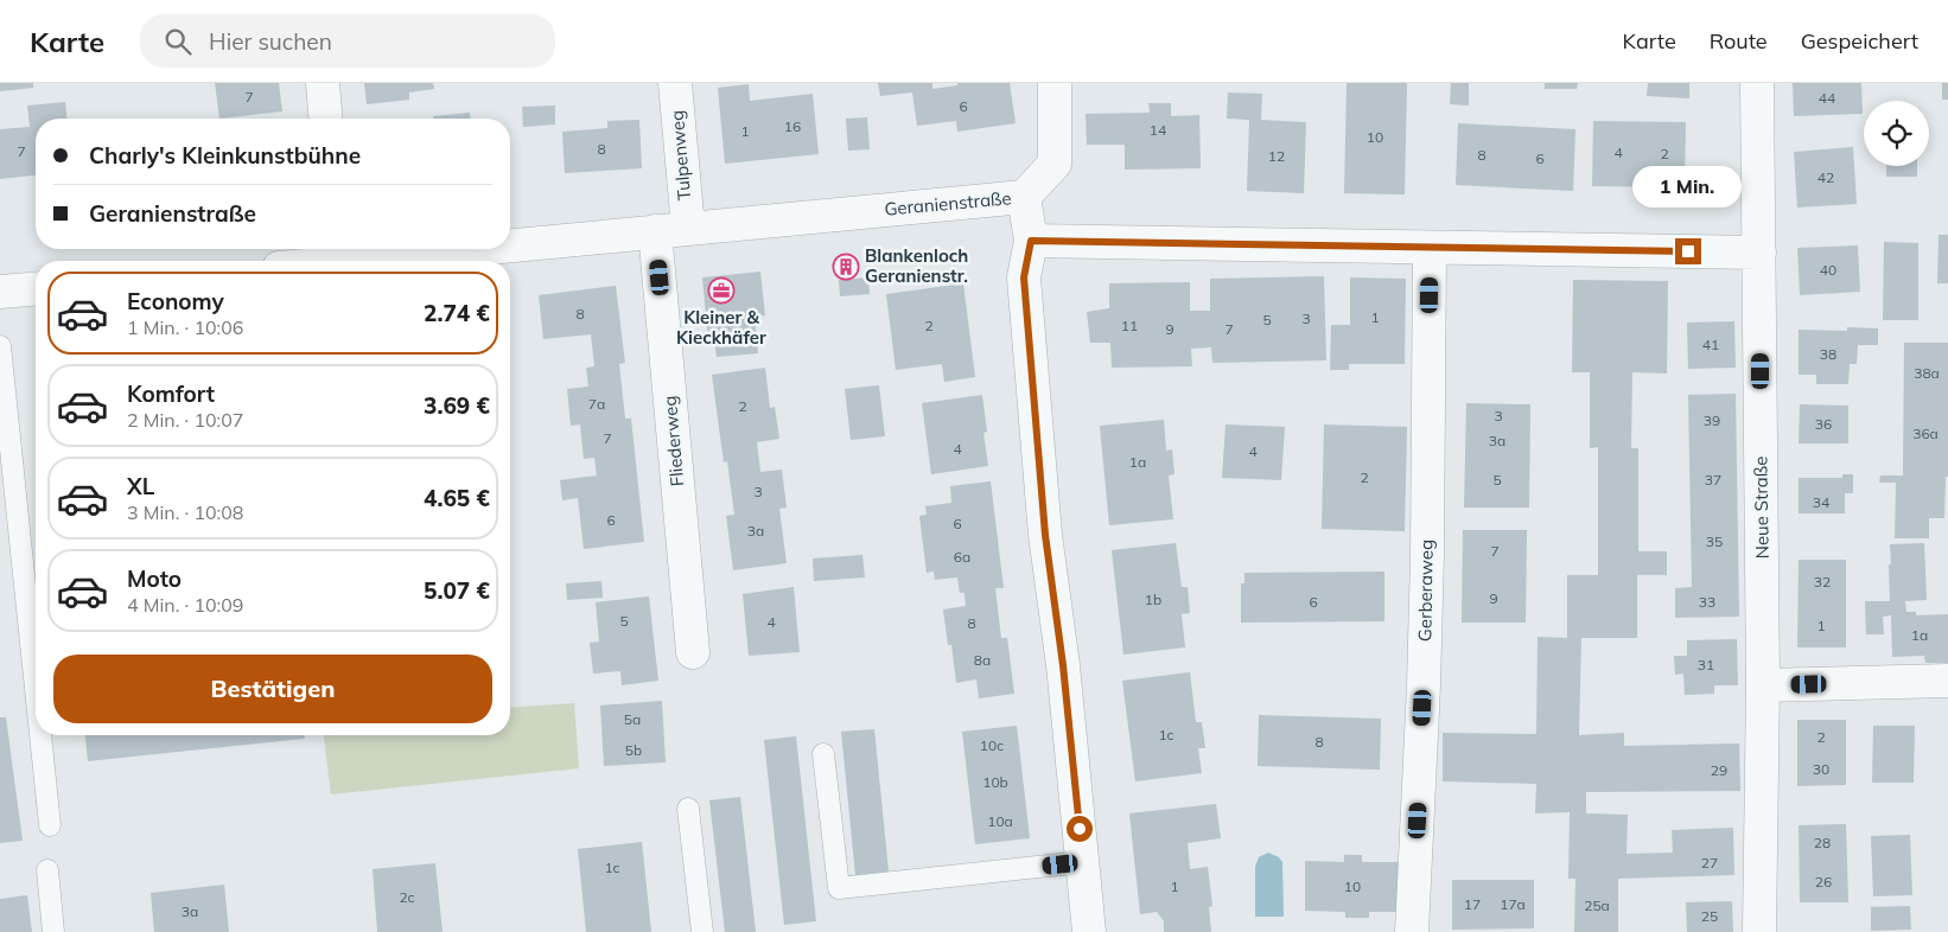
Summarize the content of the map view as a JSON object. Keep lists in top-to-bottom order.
{
  "streets": {
    "street": [
      "Tulpenweg",
      "Geranienstraße",
      "Fliederweg",
      "Neue Straße",
      "Gerberaweg"
    ]
  },
  "crossings": [
    ["Tulpenweg", "Geranienstraße"],
    ["Geranienstraße", "Fliederweg"]
  ],
  "places": {
    "building": ["Blankenloch Geranienstr."],
    "office": ["Kleiner & Kieckhäfer"]
  },
  "house_numbers": [
    "7",
    "44",
    "6",
    "16",
    "14",
    "1",
    "10",
    "8",
    "7",
    "4",
    "2",
    "8",
    "12",
    "6",
    "42",
    "40",
    "8",
    "1",
    "3",
    "5",
    "2",
    "11",
    "9",
    "7",
    "41",
    "38",
    "38a",
    "7a",
    "2",
    "3",
    "39",
    "36",
    "36a",
    "7",
    "3a",
    "4",
    "4",
    "1a",
    "2",
    "5",
    "37",
    "3",
    "34",
    "6",
    "6",
    "3a",
    "35",
    "7",
    "6a",
    "32",
    "9",
    "1b",
    "6",
    "33",
    "5",
    "4",
    "8",
    "1",
    "1a",
    "8a",
    "31",
    "5a",
    "1c",
    "2",
    "8",
    "10c",
    "5b",
    "30",
    "29",
    "10b",
    "10a",
    "28",
    "27",
    "1c",
    "26",
    "1",
    "10",
    "2c",
    "17",
    "17a",
    "25a",
    "3a",
    "25"
  ],
  "page": {
    "header": "Karte",
    "search": "Hier suchen",
    "nav": ["Karte", "Route", "Gespeichert"],
    "banner": ["Charly's Kleinkunstbühne", "Geranienstraße"],
    "bubble": "1 Min.",
    "list": [
      {
        "name": "Economy",
        "note": "1 Min. · 10:06",
        "value": "2.74 €"
      },
      {
        "name": "Komfort",
        "note": "2 Min. · 10:07",
        "value": "3.69 €"
      },
      {
        "name": "XL",
        "note": "3 Min. · 10:08",
        "value": "4.65 €"
      },
      {
        "name": "Moto",
        "note": "4 Min. · 10:09",
        "value": "5.07 €"
      }
    ],
    "buttons": "Bestätigen"
  }
}
